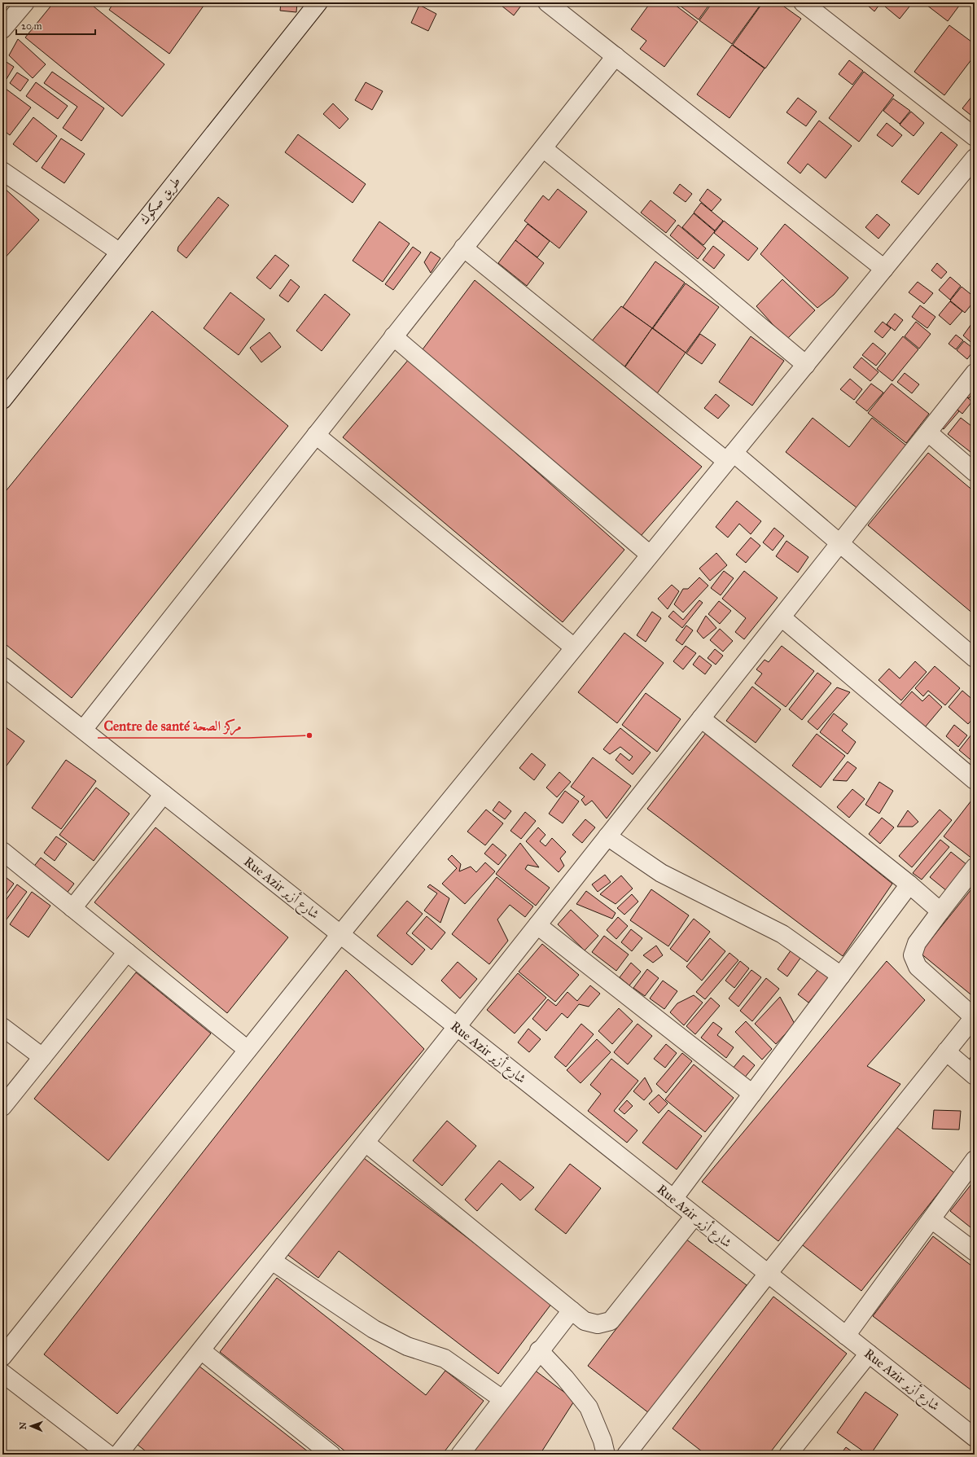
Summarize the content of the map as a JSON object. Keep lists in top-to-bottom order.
{
  "streets": {
    "street": ["طريق صكوك", "Rue Azir شارع أزير"]
  },
  "places": ["Centre de santé مركز الصحة"],
  "scale_bar": "20 m",
  "north": "left"
}
